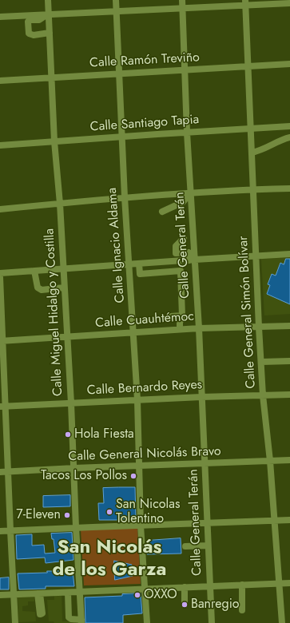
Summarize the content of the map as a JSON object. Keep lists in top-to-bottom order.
{
  "streets": {
    "street": [
      "Calle Ramón Treviño",
      "Calle Santiago Tapia",
      "Calle Ignacio Aldama",
      "Calle General Terán",
      "Calle Miguel Hidalgo y Costilla",
      "Calle General Simón Bolívar",
      "Calle Cuauhtémoc",
      "Calle Bernardo Reyes",
      "Calle General Nicolás Bravo"
    ]
  },
  "crossings": [
    ["Calle Ramón Treviño", "Calle Ignacio Aldama"],
    ["Calle Ramón Treviño", "Calle General Terán"],
    ["Calle Ramón Treviño", "Calle Miguel Hidalgo y Costilla"],
    ["Calle Ramón Treviño", "Calle General Simón Bolívar"],
    ["Calle Santiago Tapia", "Calle Ignacio Aldama"],
    ["Calle Santiago Tapia", "Calle General Terán"],
    ["Calle Santiago Tapia", "Calle Miguel Hidalgo y Costilla"],
    ["Calle Santiago Tapia", "Calle General Simón Bolívar"],
    ["Calle Ignacio Aldama", "Calle Cuauhtémoc"],
    ["Calle Ignacio Aldama", "Calle Bernardo Reyes"],
    ["Calle Ignacio Aldama", "Calle General Nicolás Bravo"],
    ["Calle General Terán", "Calle Cuauhtémoc"],
    ["Calle General Terán", "Calle Bernardo Reyes"],
    ["Calle General Terán", "Calle General Nicolás Bravo"],
    ["Calle Miguel Hidalgo y Costilla", "Calle Cuauhtémoc"],
    ["Calle Miguel Hidalgo y Costilla", "Calle Bernardo Reyes"],
    ["Calle Miguel Hidalgo y Costilla", "Calle General Nicolás Bravo"],
    ["Calle General Simón Bolívar", "Calle Cuauhtémoc"],
    ["Calle General Simón Bolívar", "Calle Bernardo Reyes"],
    ["Calle General Simón Bolívar", "Calle General Nicolás Bravo"]
  ],
  "districts": ["San Nicolás de los Garza"],
  "places": [
    "Hola Fiesta",
    "Tacos Los Pollos",
    "San Nicolas Tolentino",
    "7-Eleven",
    "OXXO",
    "Banregio"
  ]
}
